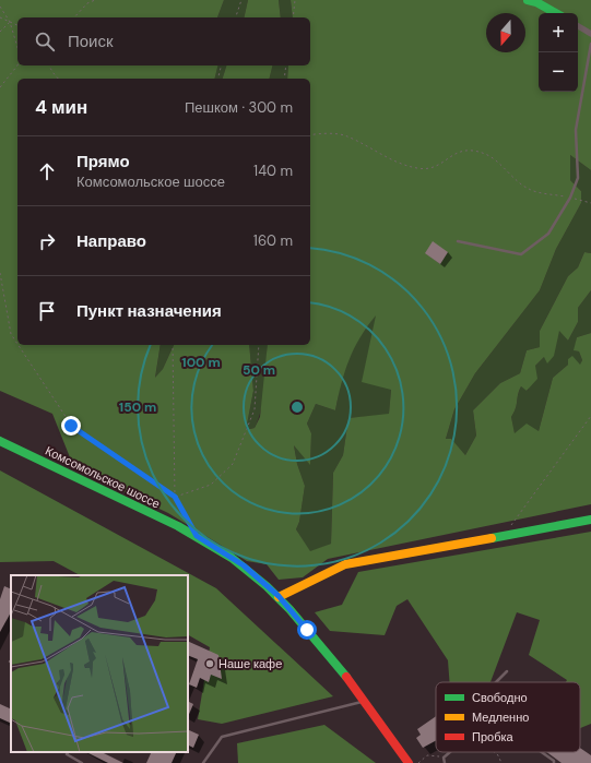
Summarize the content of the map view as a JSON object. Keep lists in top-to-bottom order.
{
  "streets": {
    "main road": ["Комсомольское шоссе"]
  },
  "places": ["Наше кафе"],
  "legend": ["Свободно", "Медленно", "Пробка"],
  "north": "bottom",
  "page": {
    "map_buttons": ["+", "−"],
    "search": "Поиск",
    "heading": ["4 мин", "Пешком · 300 m"],
    "list": [
      ["Прямо", "Комсомольское шоссе", "140 m"],
      ["Направо", "160 m"],
      "Пункт назначения"
    ]
  },
  "rings": ["100 m", "50 m", "150 m"]
}
